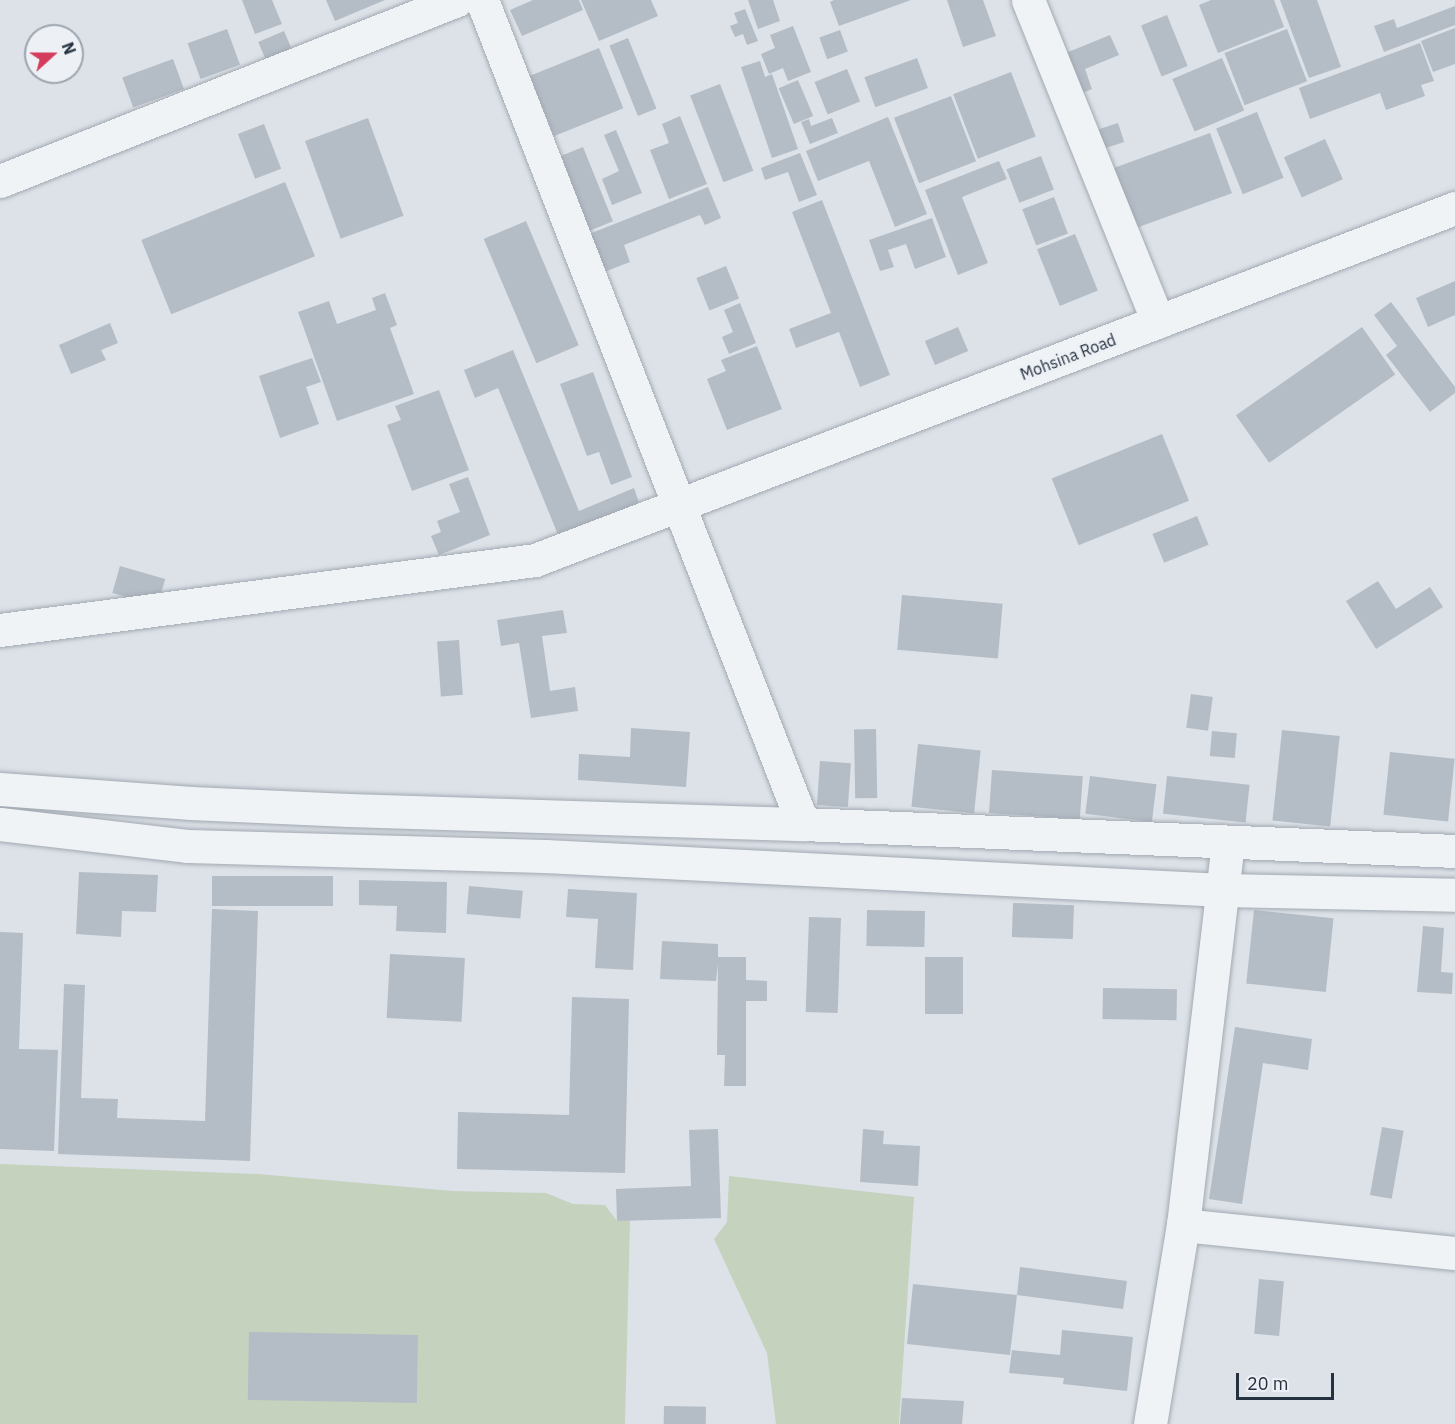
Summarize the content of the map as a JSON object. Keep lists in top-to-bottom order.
{
  "streets": {
    "street": ["Mohsina Road"]
  },
  "scale_bar": "20 m",
  "north": "right"
}
